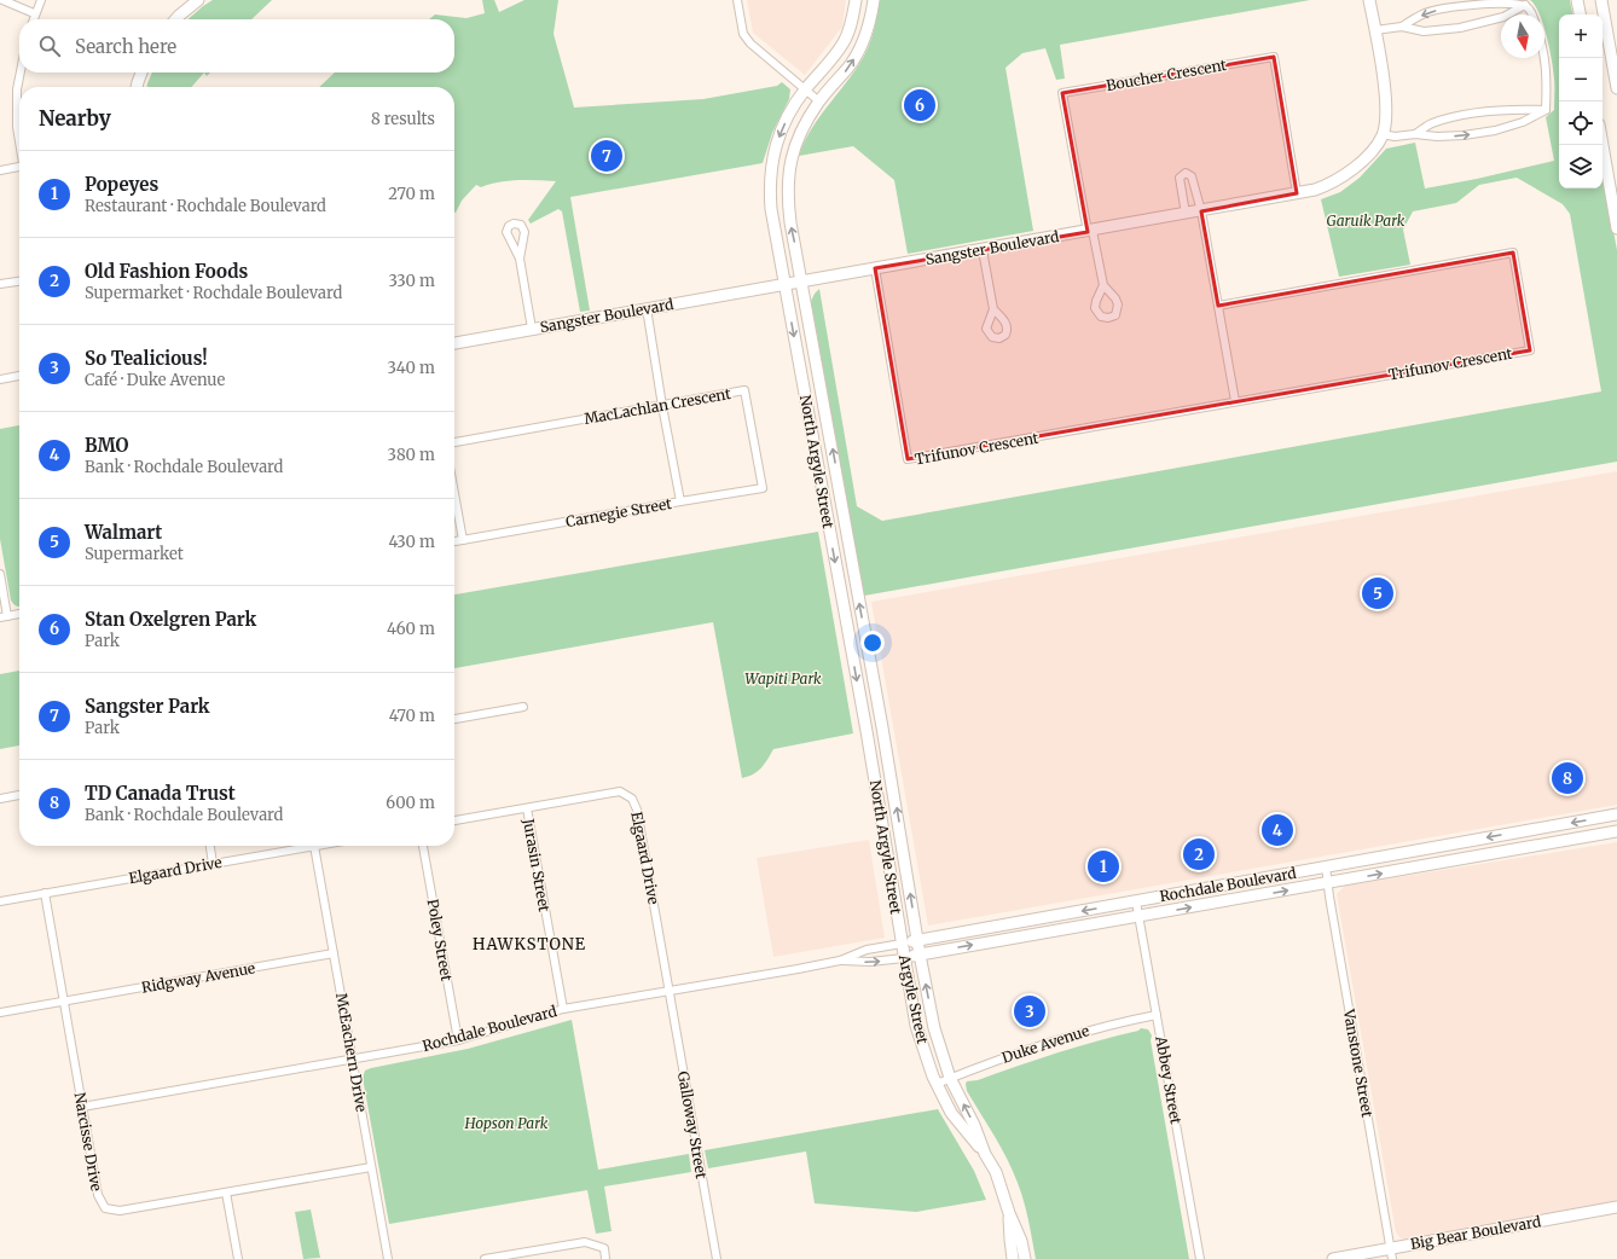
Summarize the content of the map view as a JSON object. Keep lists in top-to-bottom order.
{
  "streets": {
    "street": [
      "Boucher Crescent",
      "Sangster Boulevard",
      "Trifunov Crescent",
      "MacLachlan Crescent",
      "North Argyle Street",
      "Carnegie Street",
      "Elgaard Drive",
      "Jurasin Street",
      "Rochdale Boulevard",
      "Poley Street",
      "Ridgway Avenue",
      "Argyle Street",
      "Duke Avenue",
      "McEachern Drive",
      "Vanstone Street",
      "Abbey Street",
      "Galloway Street",
      "Narcisse Drive",
      "Big Bear Boulevard"
    ]
  },
  "crossings": [
    ["Boucher Crescent", "Sangster Boulevard"],
    ["Sangster Boulevard", "Trifunov Crescent"],
    ["Sangster Boulevard", "North Argyle Street"],
    ["Sangster Boulevard", "Carnegie Street"],
    ["MacLachlan Crescent", "Carnegie Street"],
    ["North Argyle Street", "Rochdale Boulevard"],
    ["North Argyle Street", "Argyle Street"],
    ["Elgaard Drive", "Jurasin Street"],
    ["Elgaard Drive", "Rochdale Boulevard"],
    ["Elgaard Drive", "McEachern Drive"],
    ["Elgaard Drive", "Galloway Street"],
    ["Elgaard Drive", "Narcisse Drive"],
    ["Jurasin Street", "Rochdale Boulevard"],
    ["Rochdale Boulevard", "Poley Street"],
    ["Rochdale Boulevard", "Argyle Street"],
    ["Rochdale Boulevard", "McEachern Drive"],
    ["Rochdale Boulevard", "Vanstone Street"],
    ["Rochdale Boulevard", "Abbey Street"],
    ["Rochdale Boulevard", "Galloway Street"],
    ["Rochdale Boulevard", "Narcisse Drive"],
    ["Ridgway Avenue", "McEachern Drive"],
    ["Ridgway Avenue", "Narcisse Drive"],
    ["Argyle Street", "Duke Avenue"],
    ["Duke Avenue", "Abbey Street"],
    ["McEachern Drive", "Narcisse Drive"],
    ["Vanstone Street", "Big Bear Boulevard"]
  ],
  "districts": ["HAWKSTONE"],
  "parks": ["Garuik Park", "Wapiti Park", "Hopson Park"],
  "north": "bottom",
  "page": {
    "map_buttons": ["+", "−"],
    "search": "Search here",
    "pins": [
      "6",
      "7",
      "5",
      "8",
      "4",
      "2",
      "1",
      "3"
    ],
    "heading": ["Nearby", "8 results"],
    "list": [
      {
        "mark": "1",
        "name": "Popeyes",
        "note": "Restaurant · Rochdale Boulevard",
        "value": "270 m"
      },
      {
        "mark": "2",
        "name": "Old Fashion Foods",
        "note": "Supermarket · Rochdale Boulevard",
        "value": "330 m"
      },
      {
        "mark": "3",
        "name": "So Tealicious!",
        "note": "Café · Duke Avenue",
        "value": "340 m"
      },
      {
        "mark": "4",
        "name": "BMO",
        "note": "Bank · Rochdale Boulevard",
        "value": "380 m"
      },
      {
        "mark": "5",
        "name": "Walmart",
        "note": "Supermarket",
        "value": "430 m"
      },
      {
        "mark": "6",
        "name": "Stan Oxelgren Park",
        "note": "Park",
        "value": "460 m"
      },
      {
        "mark": "7",
        "name": "Sangster Park",
        "note": "Park",
        "value": "470 m"
      },
      {
        "mark": "8",
        "name": "TD Canada Trust",
        "note": "Bank · Rochdale Boulevard",
        "value": "600 m"
      }
    ]
  }
}
